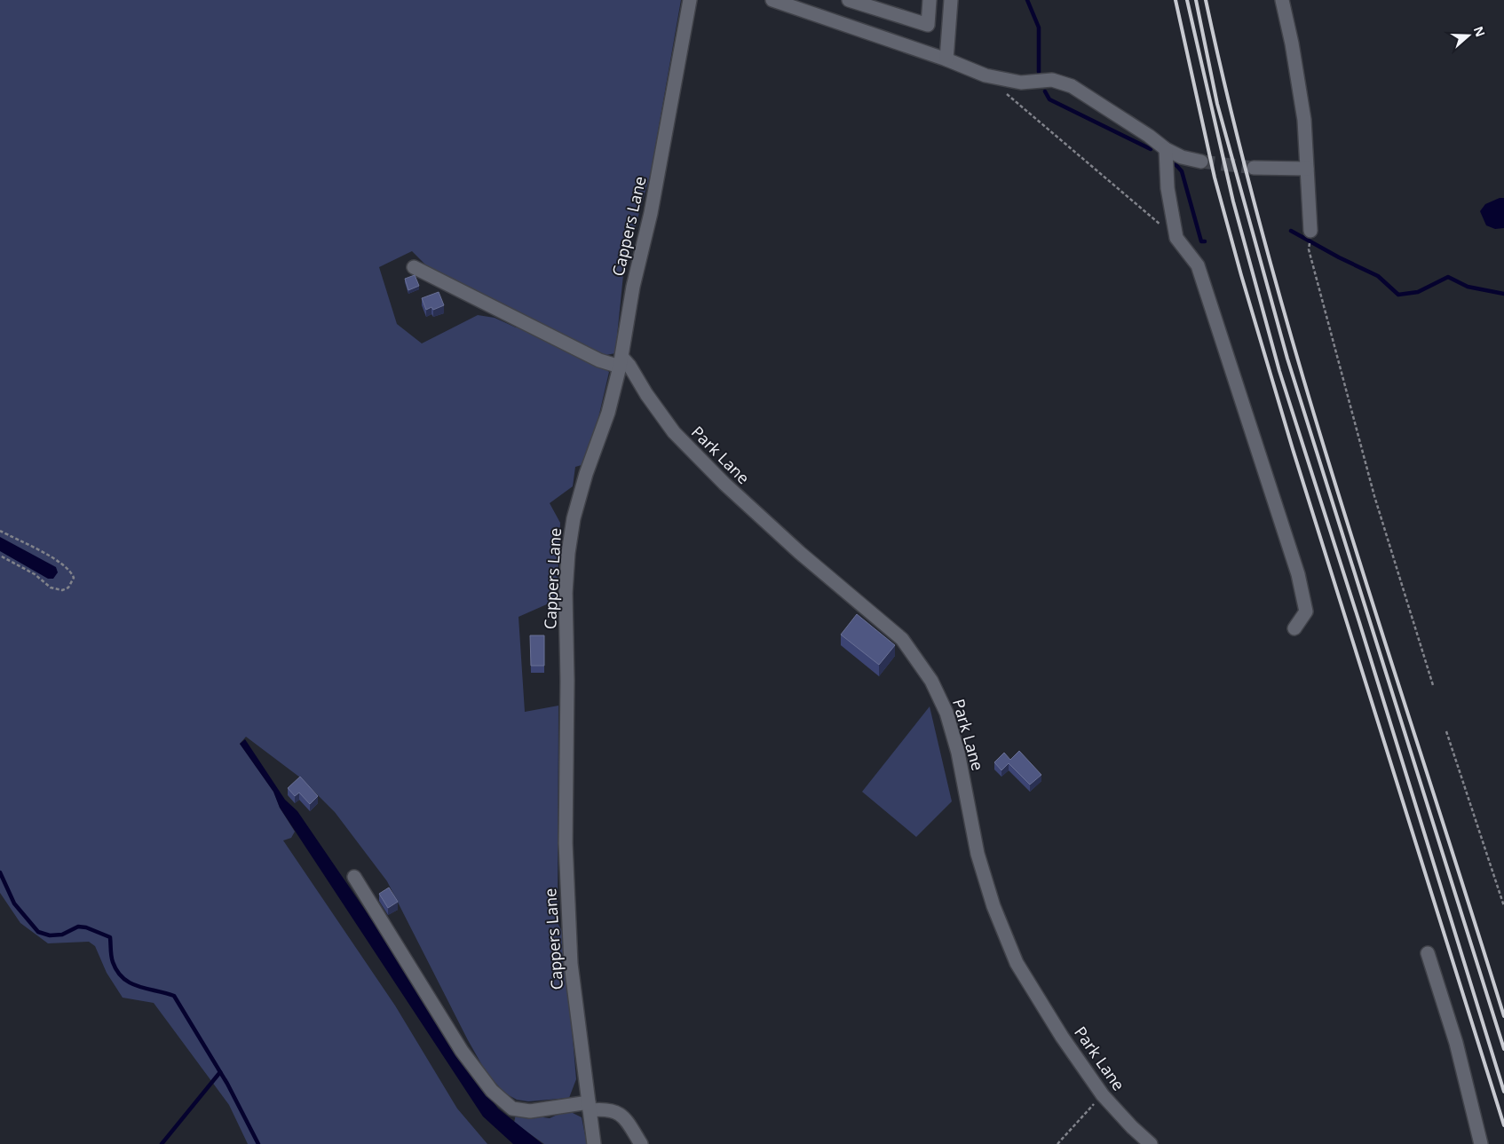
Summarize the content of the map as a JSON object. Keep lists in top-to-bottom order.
{
  "streets": {
    "street": ["Cappers Lane", "Park Lane"]
  },
  "crossings": [
    ["Cappers Lane", "Park Lane"]
  ],
  "north": "right"
}
